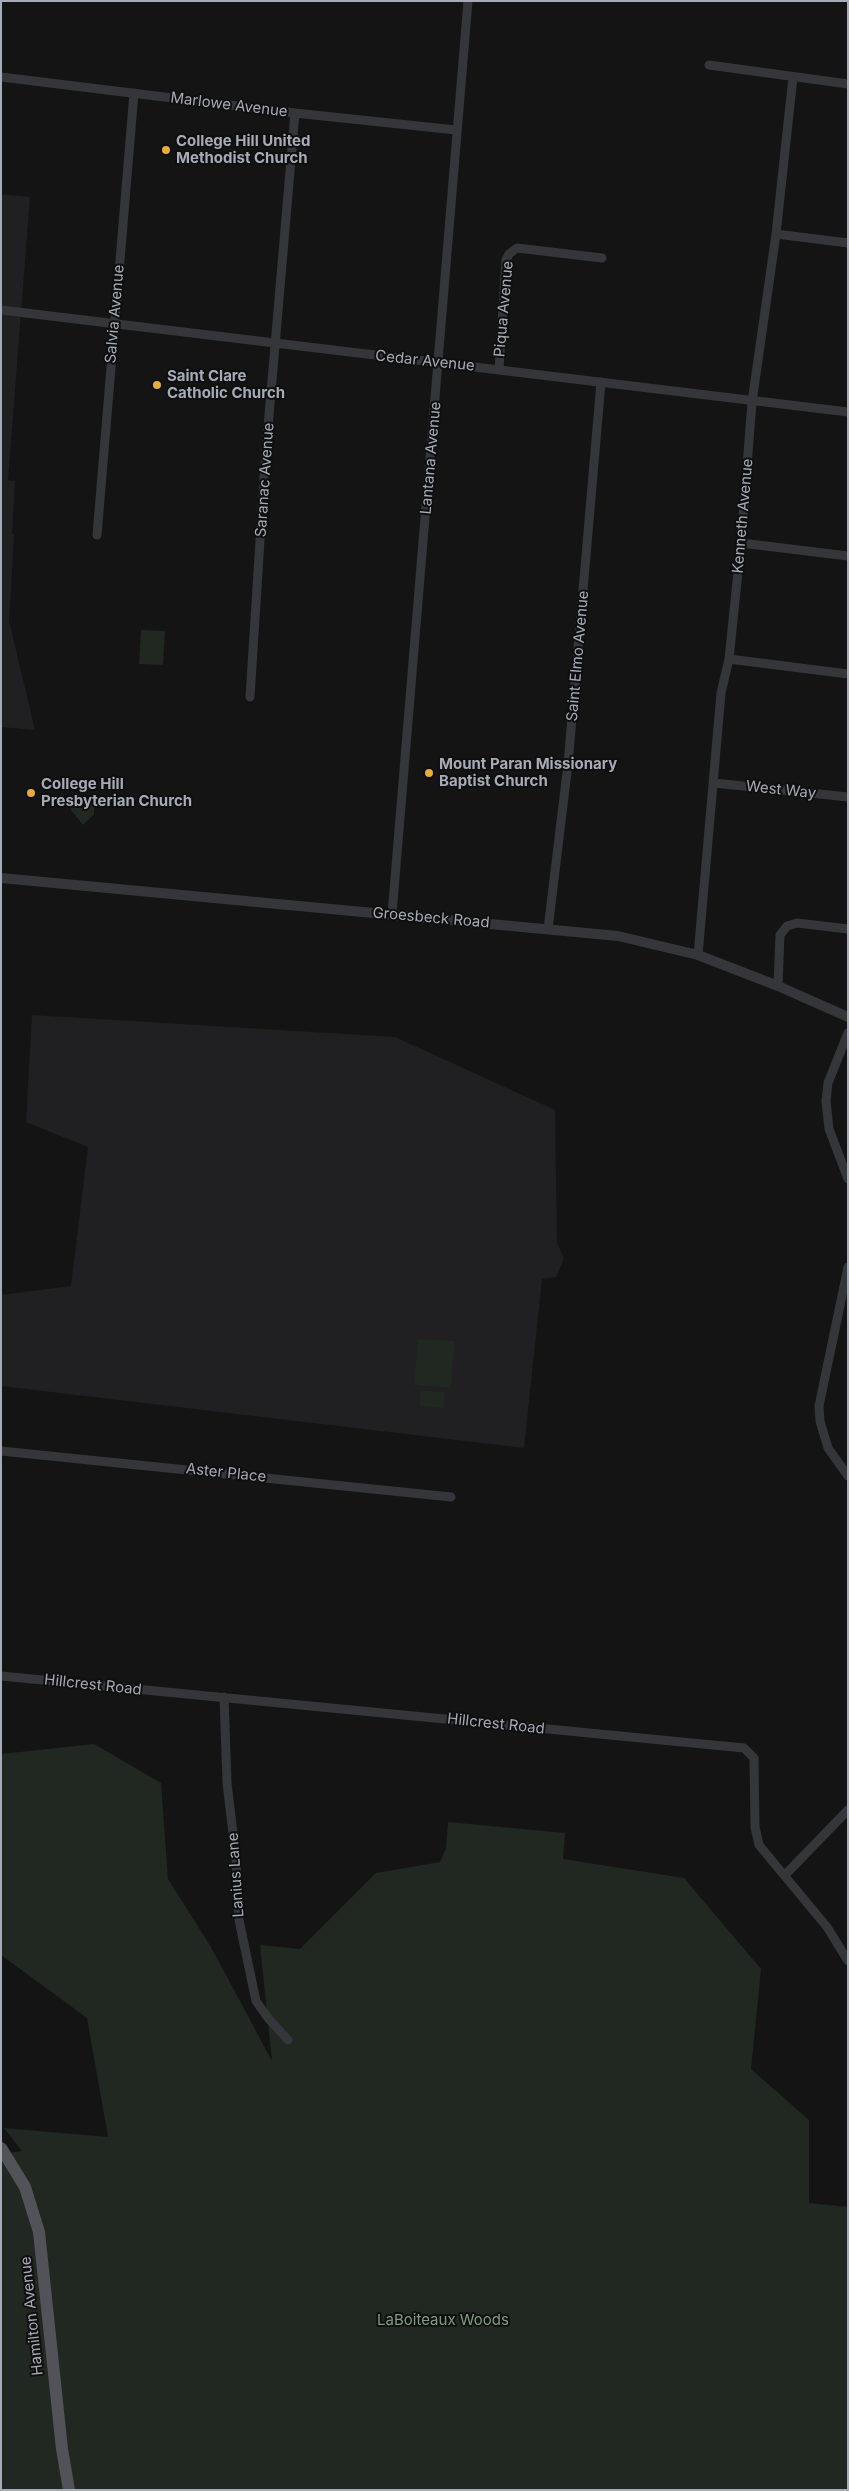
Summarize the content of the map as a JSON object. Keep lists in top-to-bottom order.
{
  "streets": {
    "main road": ["Hamilton Avenue"],
    "street": [
      "Marlowe Avenue",
      "Piqua Avenue",
      "Salvia Avenue",
      "Cedar Avenue",
      "Lantana Avenue",
      "Saranac Avenue",
      "Kenneth Avenue",
      "Saint Elmo Avenue",
      "West Way",
      "Groesbeck Road",
      "Aster Place",
      "Hillcrest Road",
      "Lanius Lane"
    ]
  },
  "crossings": [
    ["Marlowe Avenue", "Salvia Avenue"],
    ["Marlowe Avenue", "Lantana Avenue"],
    ["Marlowe Avenue", "Saranac Avenue"],
    ["Piqua Avenue", "Cedar Avenue"],
    ["Salvia Avenue", "Cedar Avenue"],
    ["Cedar Avenue", "Lantana Avenue"],
    ["Cedar Avenue", "Saranac Avenue"],
    ["Cedar Avenue", "Kenneth Avenue"],
    ["Cedar Avenue", "Saint Elmo Avenue"],
    ["Lantana Avenue", "Groesbeck Road"],
    ["Kenneth Avenue", "West Way"],
    ["Kenneth Avenue", "Groesbeck Road"],
    ["Saint Elmo Avenue", "Groesbeck Road"],
    ["Hillcrest Road", "Lanius Lane"]
  ],
  "parks": ["LaBoiteaux Woods"],
  "places": [
    "College Hill United Methodist Church",
    "Saint Clare Catholic Church",
    "Mount Paran Missionary Baptist Church",
    "College Hill Presbyterian Church"
  ]
}
